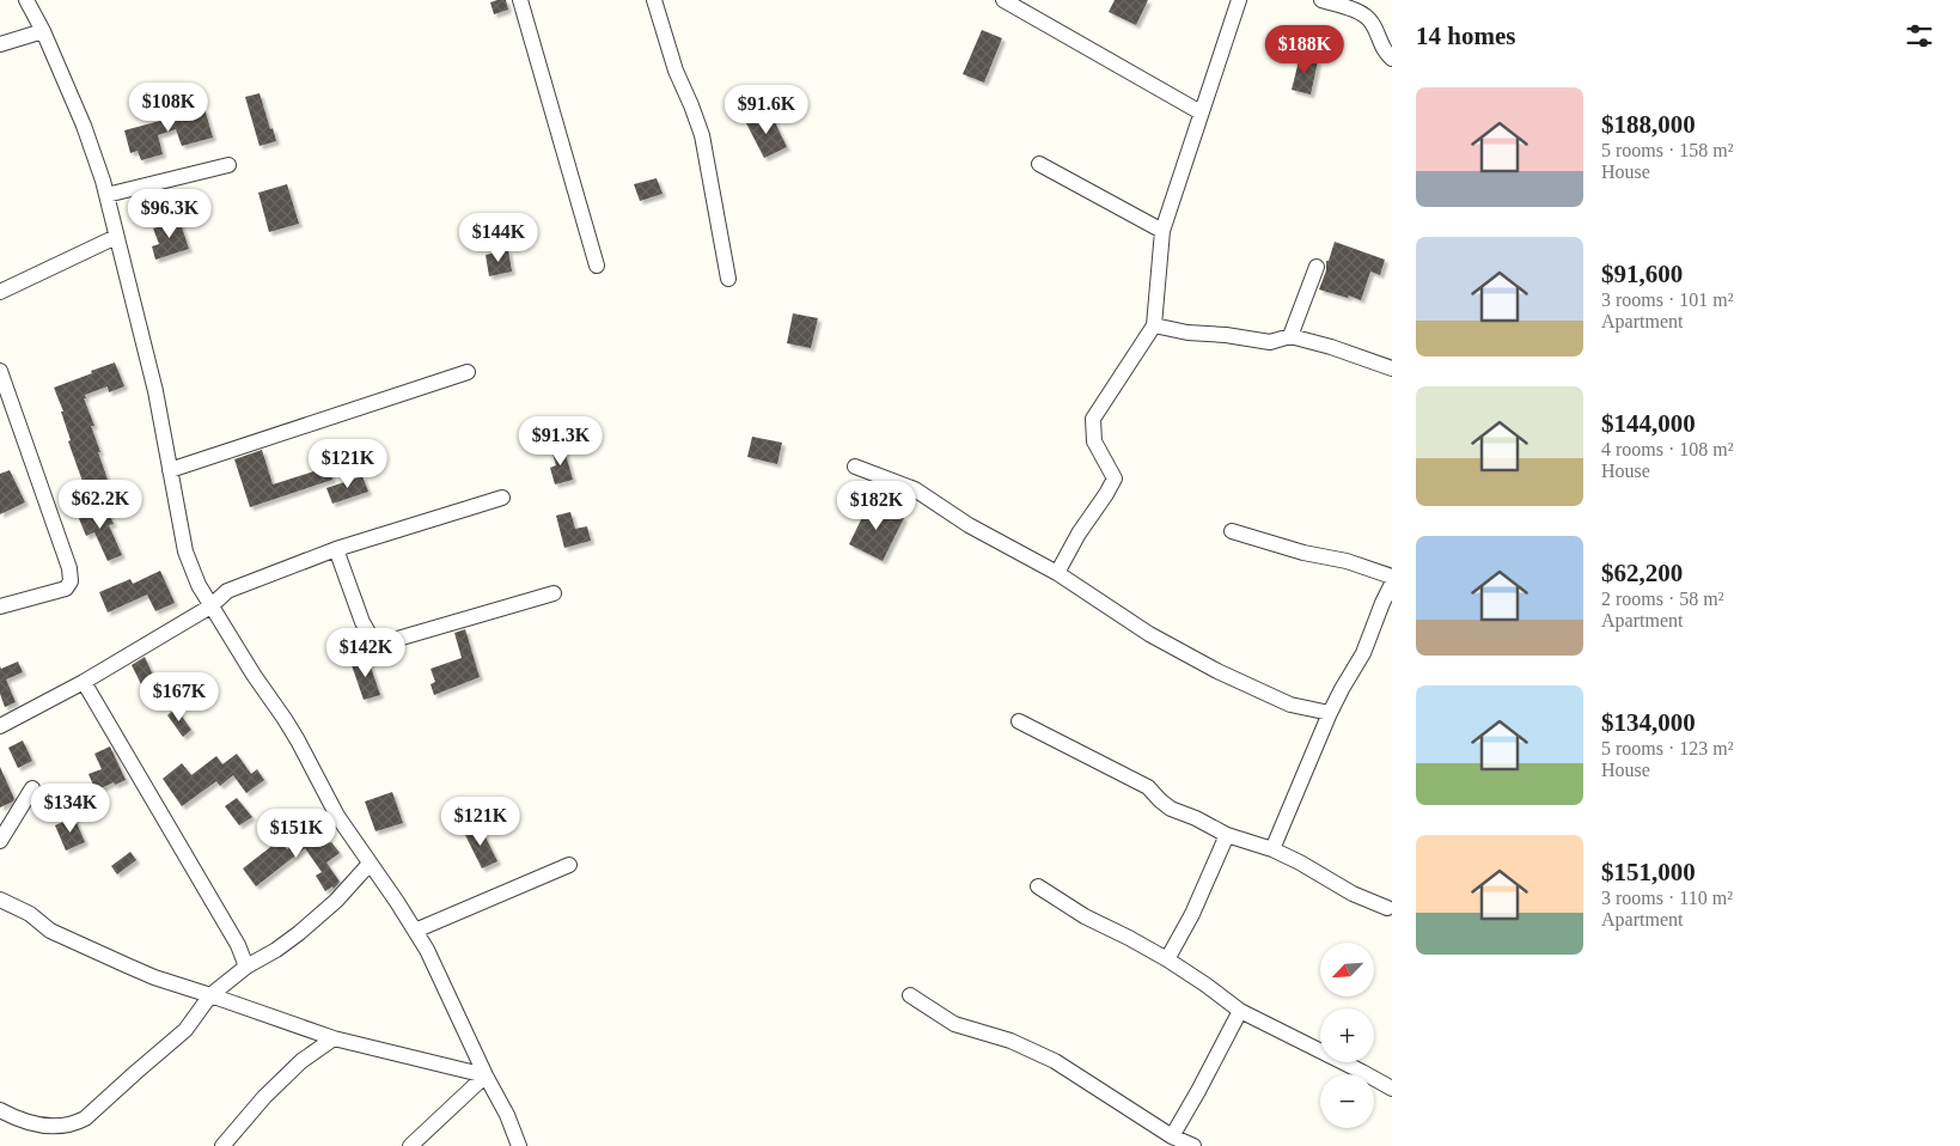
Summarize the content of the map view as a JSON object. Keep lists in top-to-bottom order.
{
  "north": "bottom left",
  "page": {
    "heading": "14 homes",
    "price": [
      "$188K",
      "$108K",
      "$91.6K",
      "$96.3K",
      "$144K",
      "$91.3K",
      "$121K",
      "$62.2K",
      "$182K",
      "$142K",
      "$167K",
      "$134K",
      "$121K",
      "$151K"
    ],
    "list": [
      {
        "name": "$188,000",
        "note": "5 rooms · 158 m² · House"
      },
      {
        "name": "$91,600",
        "note": "3 rooms · 101 m² · Apartment"
      },
      {
        "name": "$144,000",
        "note": "4 rooms · 108 m² · House"
      },
      {
        "name": "$62,200",
        "note": "2 rooms · 58 m² · Apartment"
      },
      {
        "name": "$134,000",
        "note": "5 rooms · 123 m² · House"
      },
      {
        "name": "$151,000",
        "note": "3 rooms · 110 m² · Apartment"
      }
    ],
    "map_buttons": ["+", "−"]
  }
}
